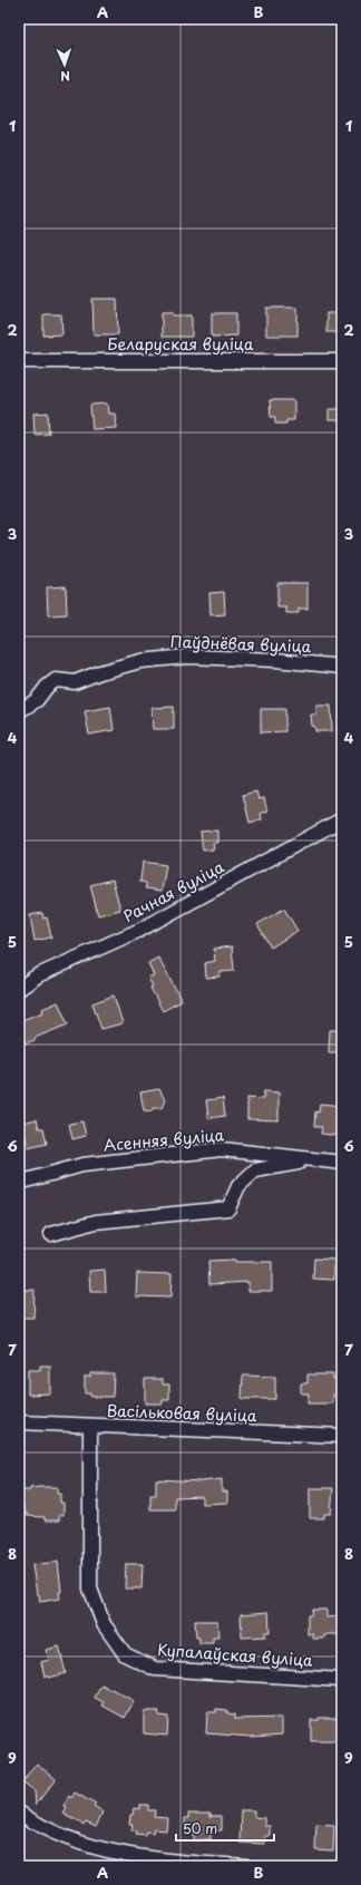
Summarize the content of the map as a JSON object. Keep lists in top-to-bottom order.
{
  "streets": {
    "street": [
      "Беларуская вуліца",
      "Паўднёвая вуліца",
      "Рачная вуліца",
      "Асенняя вуліца",
      "Васільковая вуліца",
      "Купалаўская вуліца"
    ]
  },
  "crossings": [
    ["Васільковая вуліца", "Купалаўская вуліца"]
  ],
  "scale_bar": "50 m",
  "north": "bottom",
  "grid": {
    "columns": ["A", "B"],
    "rows": [
      "1",
      "2",
      "3",
      "4",
      "5",
      "6",
      "7",
      "8",
      "9"
    ]
  }
}
